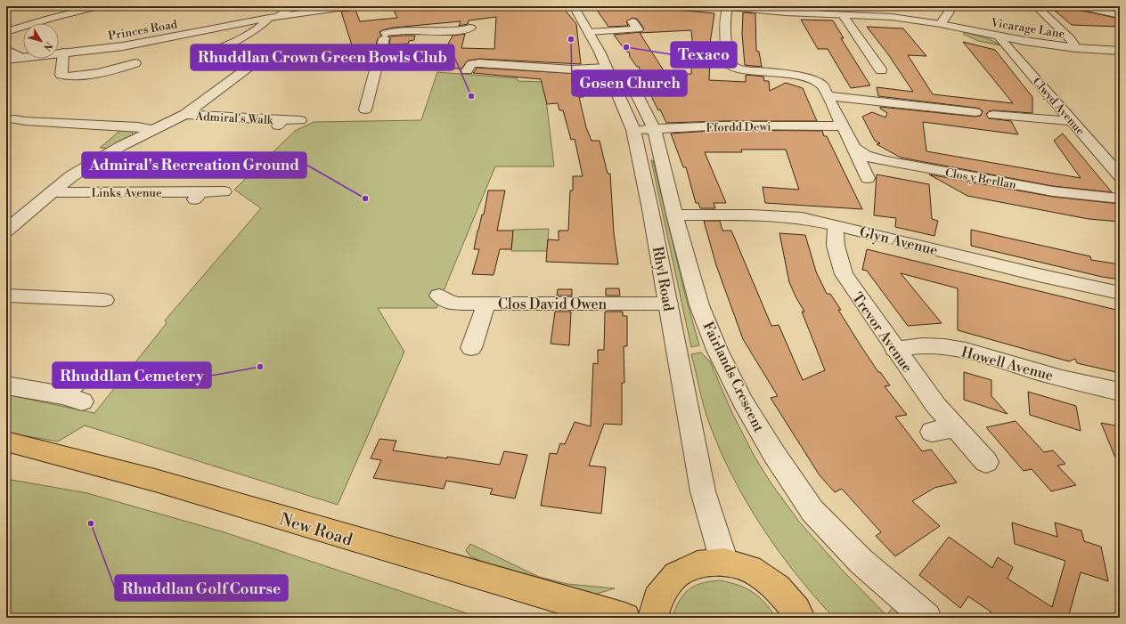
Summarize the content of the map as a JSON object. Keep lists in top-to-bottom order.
{
  "streets": {
    "main road": ["New Road"],
    "street": [
      "Vicarage Lane",
      "Princes Road",
      "Clwyd Avenue",
      "Admiral's Walk",
      "Ffordd Dewi",
      "Clos y Berllan",
      "Links Avenue",
      "Glyn Avenue",
      "Rhyl Road",
      "Clos David Owen",
      "Trevor Avenue",
      "Howell Avenue",
      "Fairlands Crescent"
    ]
  },
  "crossings": [
    ["Vicarage Lane", "Clwyd Avenue"],
    ["Ffordd Dewi", "Clos y Berllan"],
    ["Ffordd Dewi", "Rhyl Road"],
    ["Ffordd Dewi", "Fairlands Crescent"],
    ["Glyn Avenue", "Trevor Avenue"],
    ["Glyn Avenue", "Fairlands Crescent"],
    ["Rhyl Road", "Clos David Owen"],
    ["Rhyl Road", "Fairlands Crescent"],
    ["Trevor Avenue", "Howell Avenue"]
  ],
  "places": [
    "Gosen Church",
    "Texaco",
    "Rhuddlan Crown Green Bowls Club",
    "Admiral's Recreation Ground",
    "Rhuddlan Cemetery",
    "Rhuddlan Golf Course"
  ],
  "north": "bottom right"
}
